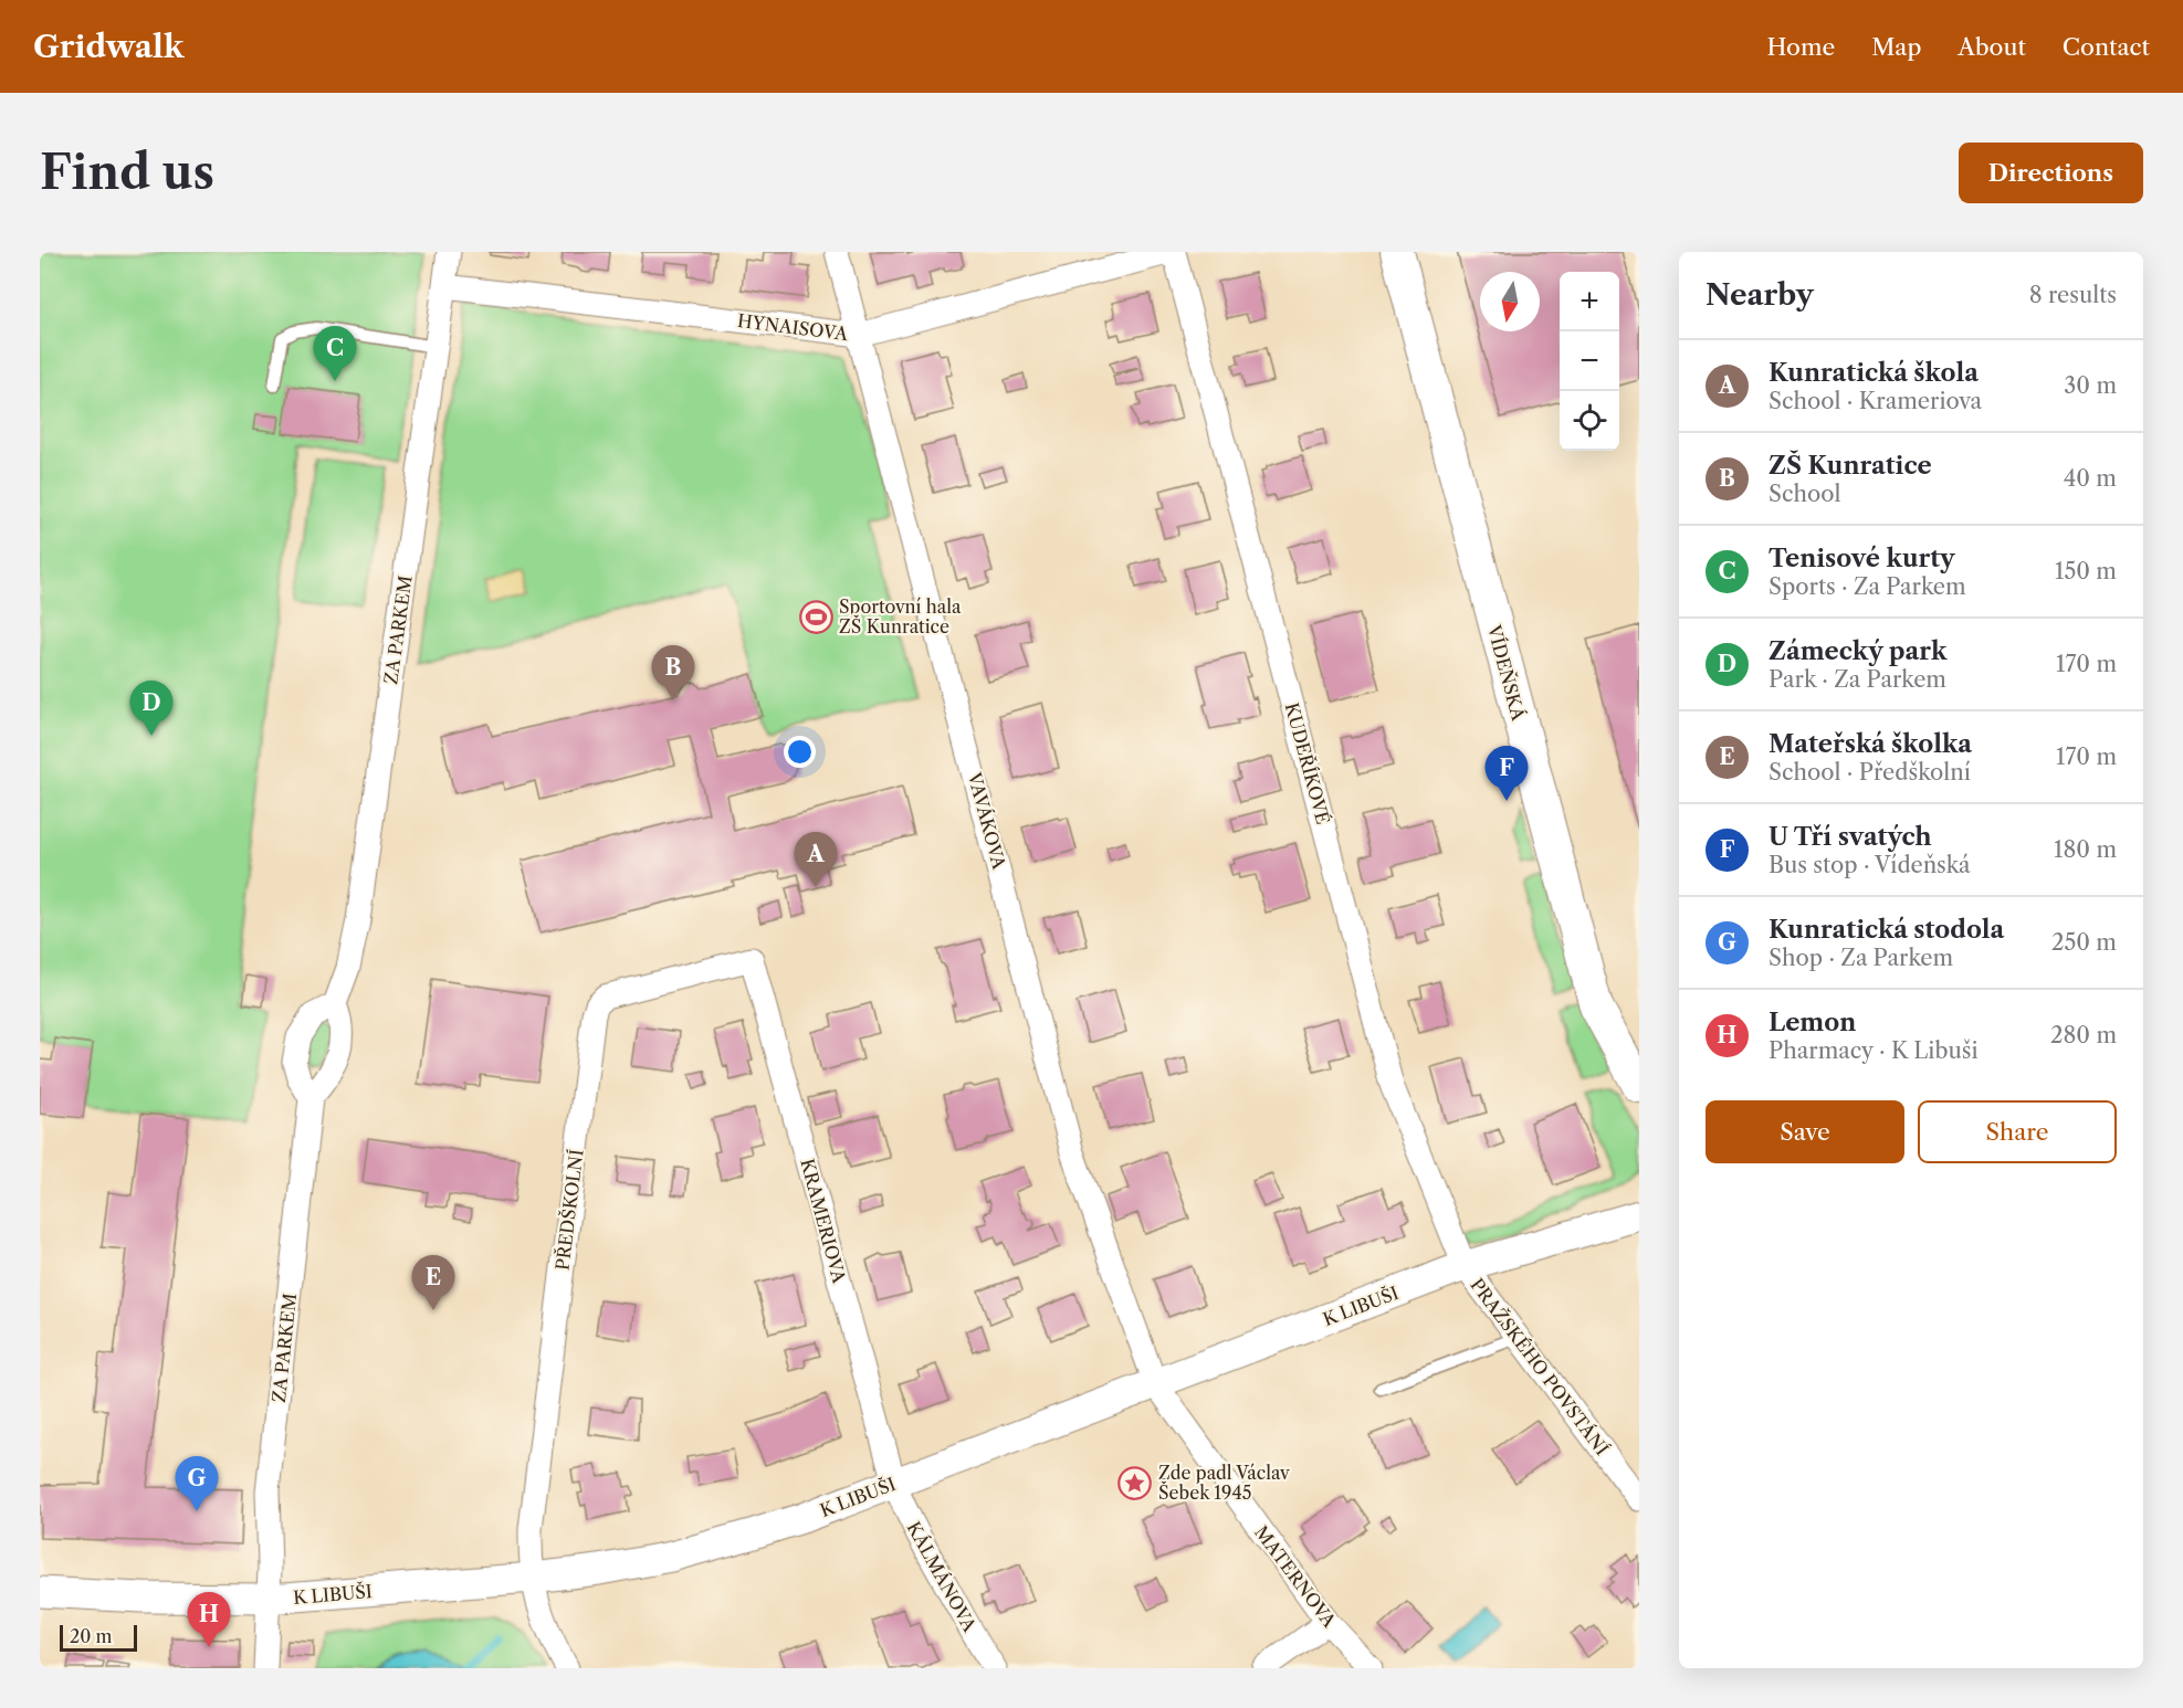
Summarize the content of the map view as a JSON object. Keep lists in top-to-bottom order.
{
  "streets": {
    "main road": ["VÍDEŇSKÁ"],
    "street": [
      "HYNAISOVA",
      "ZA PARKEM",
      "KUDEŘÍKOVÉ",
      "VAVÁKOVA",
      "PŘEDŠKOLNÍ",
      "KRAMERIOVA",
      "K LIBUŠI",
      "PRAŽSKÉHO POVSTÁNÍ",
      "KÁLMÁNOVA",
      "MATERNOVA"
    ]
  },
  "crossings": [
    ["HYNAISOVA", "ZA PARKEM"],
    ["HYNAISOVA", "KUDEŘÍKOVÉ"],
    ["HYNAISOVA", "VAVÁKOVA"],
    ["ZA PARKEM", "K LIBUŠI"],
    ["KUDEŘÍKOVÉ", "K LIBUŠI"],
    ["KUDEŘÍKOVÉ", "PRAŽSKÉHO POVSTÁNÍ"],
    ["VAVÁKOVA", "K LIBUŠI"],
    ["VAVÁKOVA", "MATERNOVA"],
    ["PŘEDŠKOLNÍ", "KRAMERIOVA"],
    ["PŘEDŠKOLNÍ", "K LIBUŠI"],
    ["KRAMERIOVA", "K LIBUŠI"],
    ["KRAMERIOVA", "KÁLMÁNOVA"],
    ["K LIBUŠI", "PRAŽSKÉHO POVSTÁNÍ"],
    ["K LIBUŠI", "KÁLMÁNOVA"],
    ["K LIBUŠI", "MATERNOVA"]
  ],
  "places": {
    "sports": ["Sportovní hala ZŠ Kunratice"],
    "place": ["Zde padl Václav Šebek 1945"]
  },
  "scale_bar": "20 m",
  "north": "bottom",
  "page": {
    "header": "Gridwalk",
    "nav": [
      "Home",
      "Map",
      "About",
      "Contact"
    ],
    "buttons": [
      "Directions",
      ["Save", "Share"]
    ],
    "title": "Find us",
    "heading": ["Nearby", "8 results"],
    "map_buttons": ["+", "−"],
    "pins": [
      "C",
      "B",
      "D",
      "F",
      "A",
      "E",
      "G",
      "H"
    ],
    "list": [
      {
        "mark": "A",
        "name": "Kunratická škola",
        "note": "School · Krameriova",
        "value": "30 m"
      },
      {
        "mark": "B",
        "name": "ZŠ Kunratice",
        "note": "School",
        "value": "40 m"
      },
      {
        "mark": "C",
        "name": "Tenisové kurty",
        "note": "Sports · Za Parkem",
        "value": "150 m"
      },
      {
        "mark": "D",
        "name": "Zámecký park",
        "note": "Park · Za Parkem",
        "value": "170 m"
      },
      {
        "mark": "E",
        "name": "Mateřská školka",
        "note": "School · Předškolní",
        "value": "170 m"
      },
      {
        "mark": "F",
        "name": "U Tří svatých",
        "note": "Bus stop · Vídeňská",
        "value": "180 m"
      },
      {
        "mark": "G",
        "name": "Kunratická stodola",
        "note": "Shop · Za Parkem",
        "value": "250 m"
      },
      {
        "mark": "H",
        "name": "Lemon",
        "note": "Pharmacy · K Libuši",
        "value": "280 m"
      }
    ],
    "scale": "20 m"
  }
}
